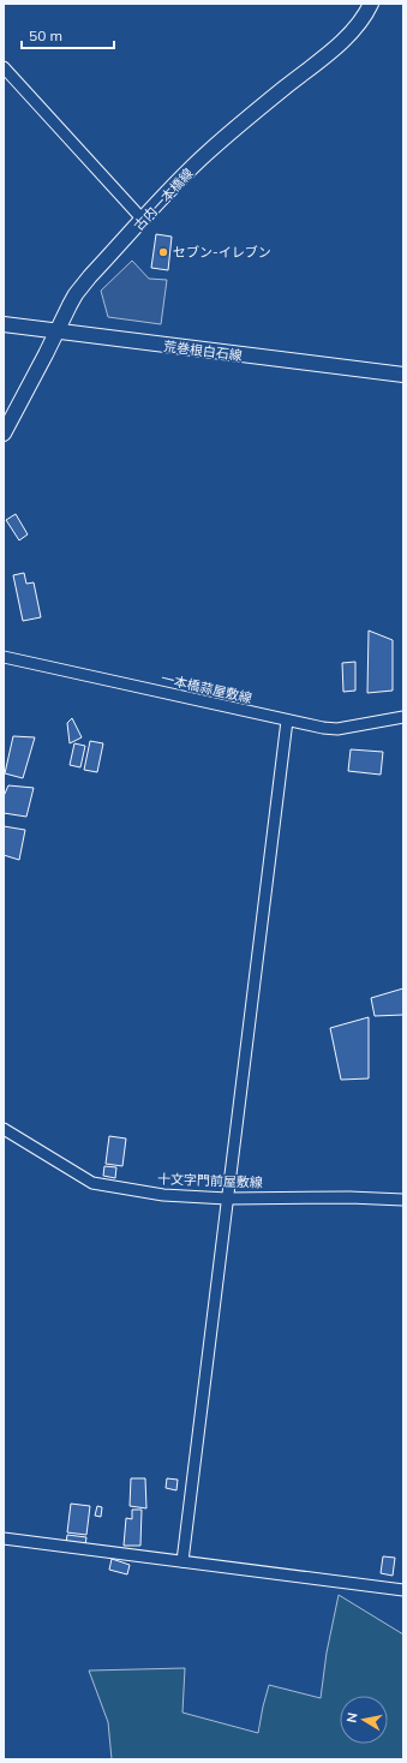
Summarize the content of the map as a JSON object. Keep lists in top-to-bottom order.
{
  "streets": {
    "street": [
      "古内一本橋線",
      "荒巻根白石線",
      "一本橋蒜屋敷線",
      "十文字門前屋敷線"
    ]
  },
  "crossings": [
    ["古内一本橋線", "荒巻根白石線"]
  ],
  "places": ["セブン-イレブン"],
  "scale_bar": "50 m",
  "north": "left"
}
